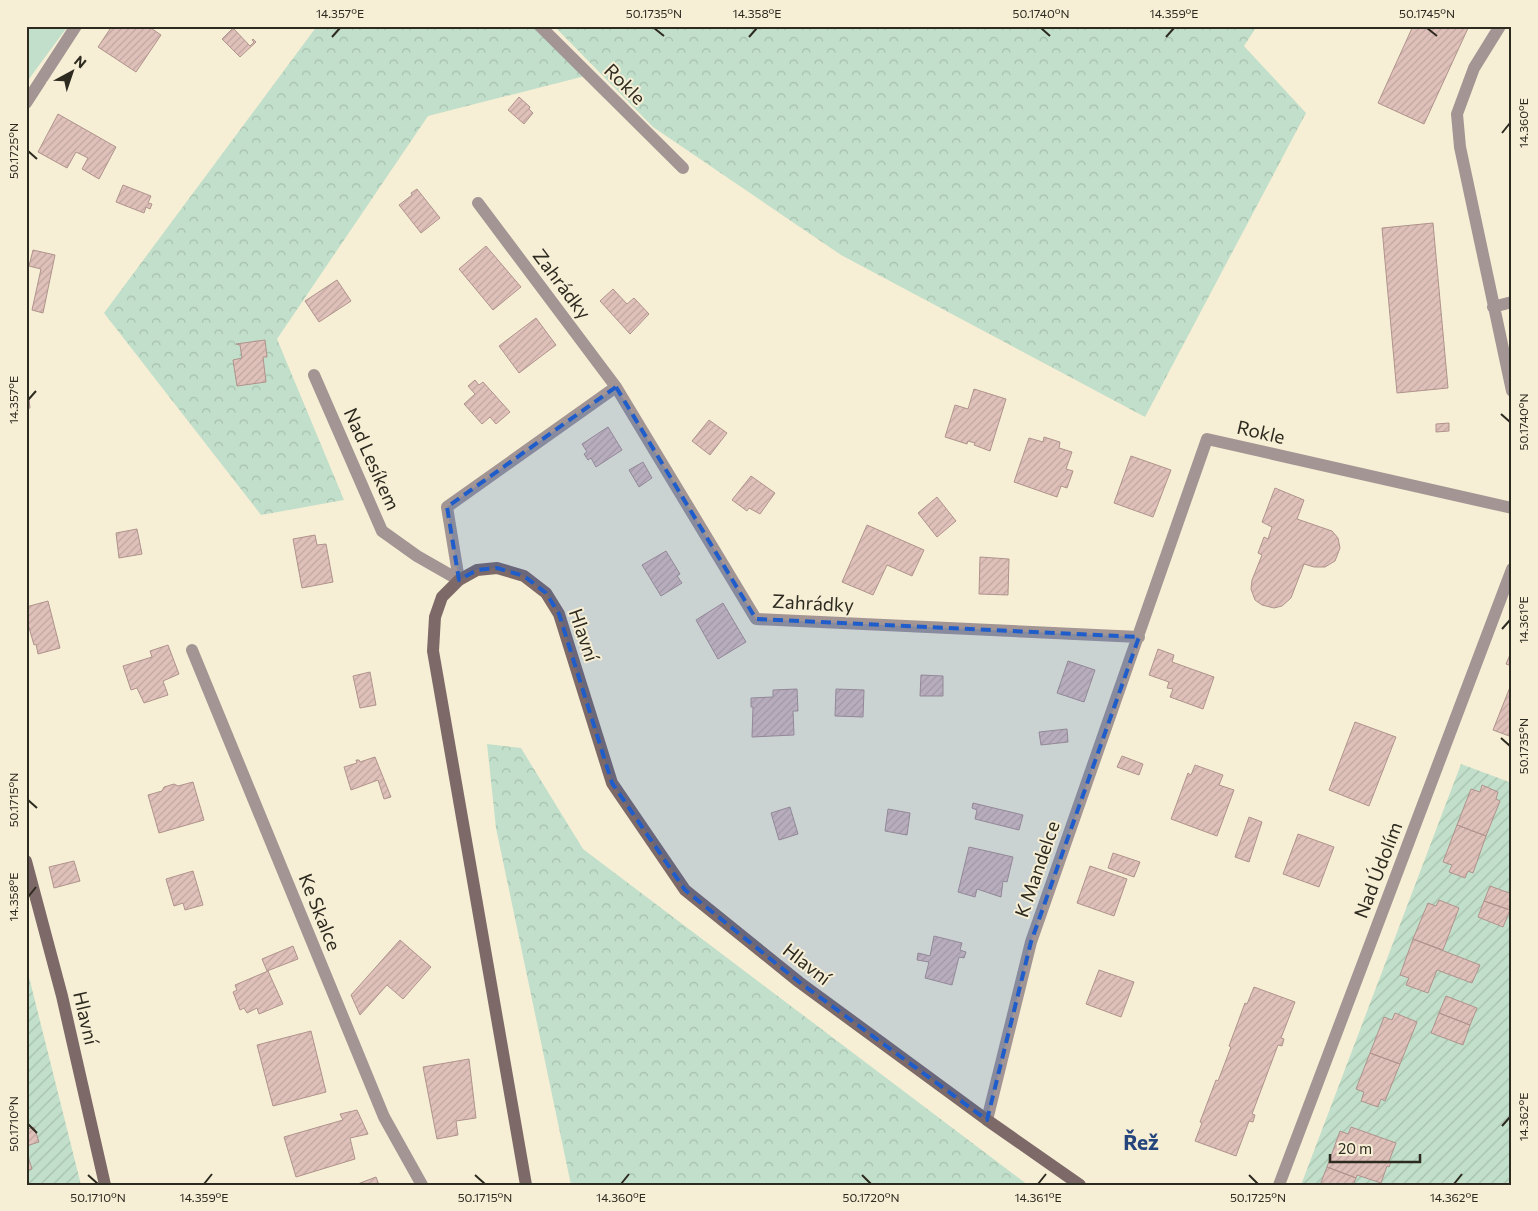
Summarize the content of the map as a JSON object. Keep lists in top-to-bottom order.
{
  "streets": {
    "street": [
      "Rokle",
      "Zahrádky",
      "Nad Lesíkem",
      "Hlavní",
      "K Mandelce",
      "Nad Údolím",
      "Ke Skalce"
    ]
  },
  "crossings": [
    ["Rokle", "Zahrádky"],
    ["Rokle", "K Mandelce"],
    ["Zahrádky", "K Mandelce"],
    ["Nad Lesíkem", "Hlavní"],
    ["Hlavní", "K Mandelce"]
  ],
  "districts": ["Řež"],
  "scale_bar": "20 m",
  "north": "top right",
  "coordinates": [
    "14.357°E",
    "50.1735°N",
    "14.358°E",
    "50.1740°N",
    "14.359°E",
    "50.1745°N",
    "14.360°E",
    "50.1725°N",
    "14.361°E",
    "50.1715°N",
    "14.362°E",
    "50.1710°N",
    "50.1720°N"
  ]
}
